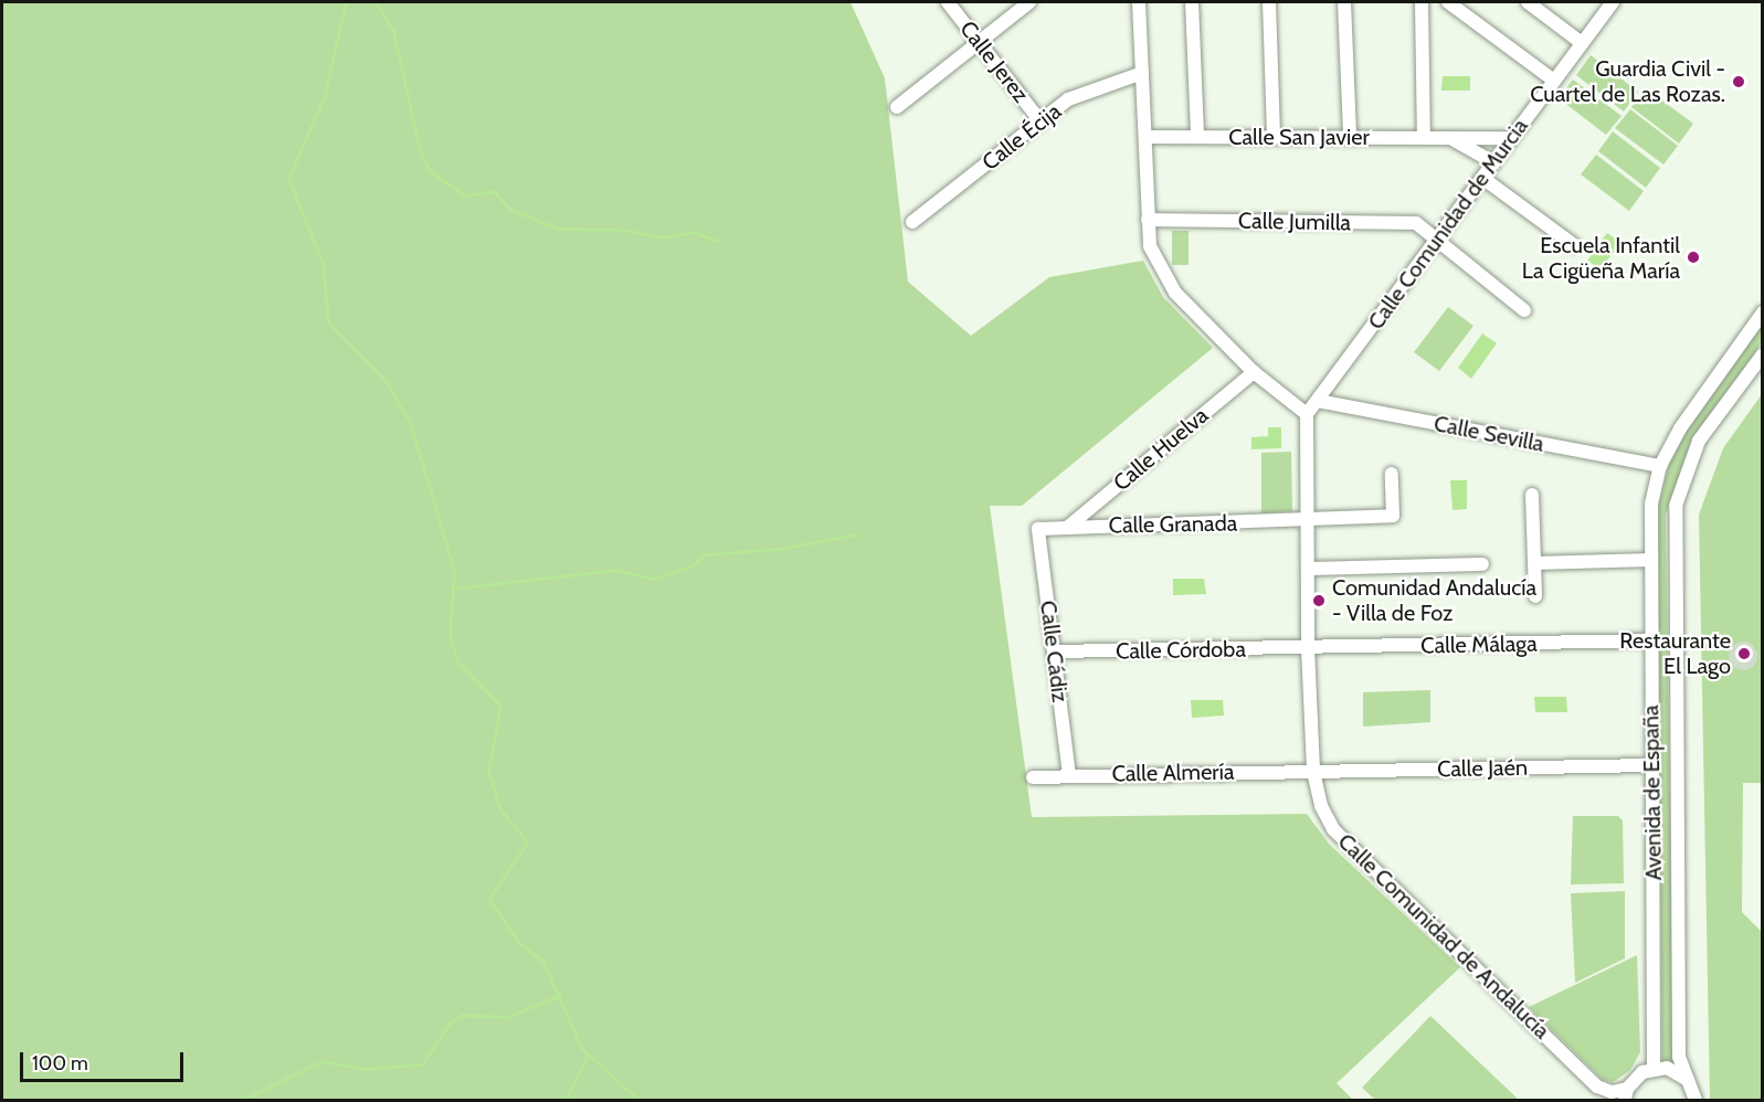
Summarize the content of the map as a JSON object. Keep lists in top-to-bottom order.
{
  "streets": {
    "street": [
      "Calle Jerez",
      "Calle Écija",
      "Calle San Javier",
      "Calle Jumilla",
      "Calle Comunidad de Murcia",
      "Calle Sevilla",
      "Calle Huelva",
      "Calle Granada",
      "Calle Málaga",
      "Calle Córdoba",
      "Calle Cádiz",
      "Calle Jaén",
      "Calle Almería",
      "Avenida de España",
      "Calle Comunidad de Andalucía"
    ]
  },
  "crossings": [
    ["Calle Jerez", "Calle Écija"],
    ["Calle San Javier", "Calle Comunidad de Murcia"],
    ["Calle Jumilla", "Calle Comunidad de Murcia"],
    ["Calle Comunidad de Murcia", "Calle Sevilla"],
    ["Calle Comunidad de Murcia", "Calle Comunidad de Andalucía"],
    ["Calle Sevilla", "Avenida de España"],
    ["Calle Huelva", "Calle Granada"],
    ["Calle Granada", "Calle Cádiz"],
    ["Calle Granada", "Calle Comunidad de Andalucía"],
    ["Calle Málaga", "Calle Córdoba"],
    ["Calle Málaga", "Avenida de España"],
    ["Calle Málaga", "Calle Comunidad de Andalucía"],
    ["Calle Córdoba", "Calle Cádiz"],
    ["Calle Córdoba", "Calle Comunidad de Andalucía"],
    ["Calle Cádiz", "Calle Almería"],
    ["Calle Jaén", "Calle Almería"],
    ["Calle Jaén", "Avenida de España"],
    ["Calle Jaén", "Calle Comunidad de Andalucía"],
    ["Calle Almería", "Calle Comunidad de Andalucía"]
  ],
  "places": [
    "Guardia Civil - Cuartel de Las Rozas.",
    "Escuela Infantil La Cigüeña María",
    "Comunidad Andalucía - Villa de Foz",
    "Restaurante El Lago"
  ],
  "scale_bar": "100 m"
}
